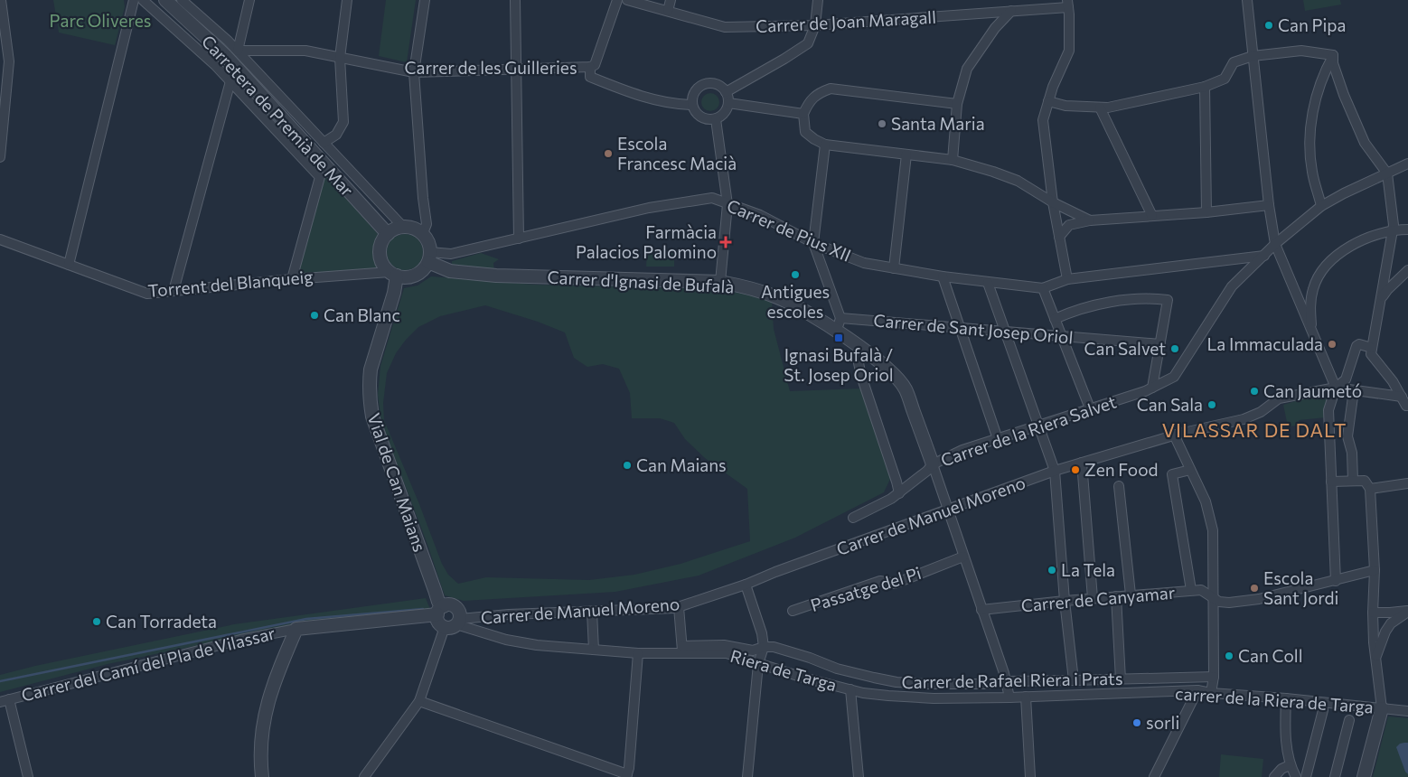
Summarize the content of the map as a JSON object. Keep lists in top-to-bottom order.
{
  "streets": {
    "street": [
      "Carrer de Joan Maragall",
      "Carrer de les Guilleries",
      "Carretera de Premià de Mar",
      "Carrer de Pius XII",
      "Carrer d'Ignasi de Bufalà",
      "Torrent del Blanqueig",
      "Carrer de Sant Josep Oriol",
      "Carrer de la Riera Salvet",
      "Vial de Can Maians",
      "Carrer de Manuel Moreno",
      "Passatge del Pi",
      "Carrer de Canyamar",
      "Carrer del Camí del Pla de Vilassar",
      "Riera de Targa",
      "Carrer de Rafael Riera i Prats",
      "carrer de la Riera de Targa"
    ]
  },
  "crossings": [
    ["Carretera de Premià de Mar", "Carrer de Pius XII"],
    ["Carretera de Premià de Mar", "Carrer d'Ignasi de Bufalà"],
    ["Carretera de Premià de Mar", "Torrent del Blanqueig"],
    ["Carretera de Premià de Mar", "Vial de Can Maians"],
    ["Carrer de Pius XII", "Carrer d'Ignasi de Bufalà"],
    ["Carrer de Pius XII", "Torrent del Blanqueig"],
    ["Carrer de Pius XII", "Vial de Can Maians"],
    ["Carrer d'Ignasi de Bufalà", "Torrent del Blanqueig"],
    ["Carrer d'Ignasi de Bufalà", "Carrer de la Riera Salvet"],
    ["Carrer d'Ignasi de Bufalà", "Vial de Can Maians"],
    ["Torrent del Blanqueig", "Vial de Can Maians"],
    ["Vial de Can Maians", "Carrer de Manuel Moreno"],
    ["Vial de Can Maians", "Riera de Targa"],
    ["Carrer de Manuel Moreno", "Riera de Targa"],
    ["Riera de Targa", "Carrer de Rafael Riera i Prats"],
    ["Riera de Targa", "carrer de la Riera de Targa"]
  ],
  "districts": ["VILASSAR DE DALT"],
  "parks": ["Parc Oliveres"],
  "places": {
    "other": [
      "Can Pipa",
      "Santa Maria",
      "Escola Francesc Macià",
      "Antigues escoles",
      "Can Blanc",
      "La Immaculada",
      "Can Salvet",
      "Can Jaumetó",
      "Can Sala",
      "Can Maians",
      "Zen Food",
      "La Tela",
      "Escola Sant Jordi",
      "Can Torradeta",
      "Can Coll",
      "sorli"
    ],
    "health": ["Farmàcia Palacios Palomino"],
    "transit": ["Ignasi Bufalà / St. Josep Oriol"]
  }
}
